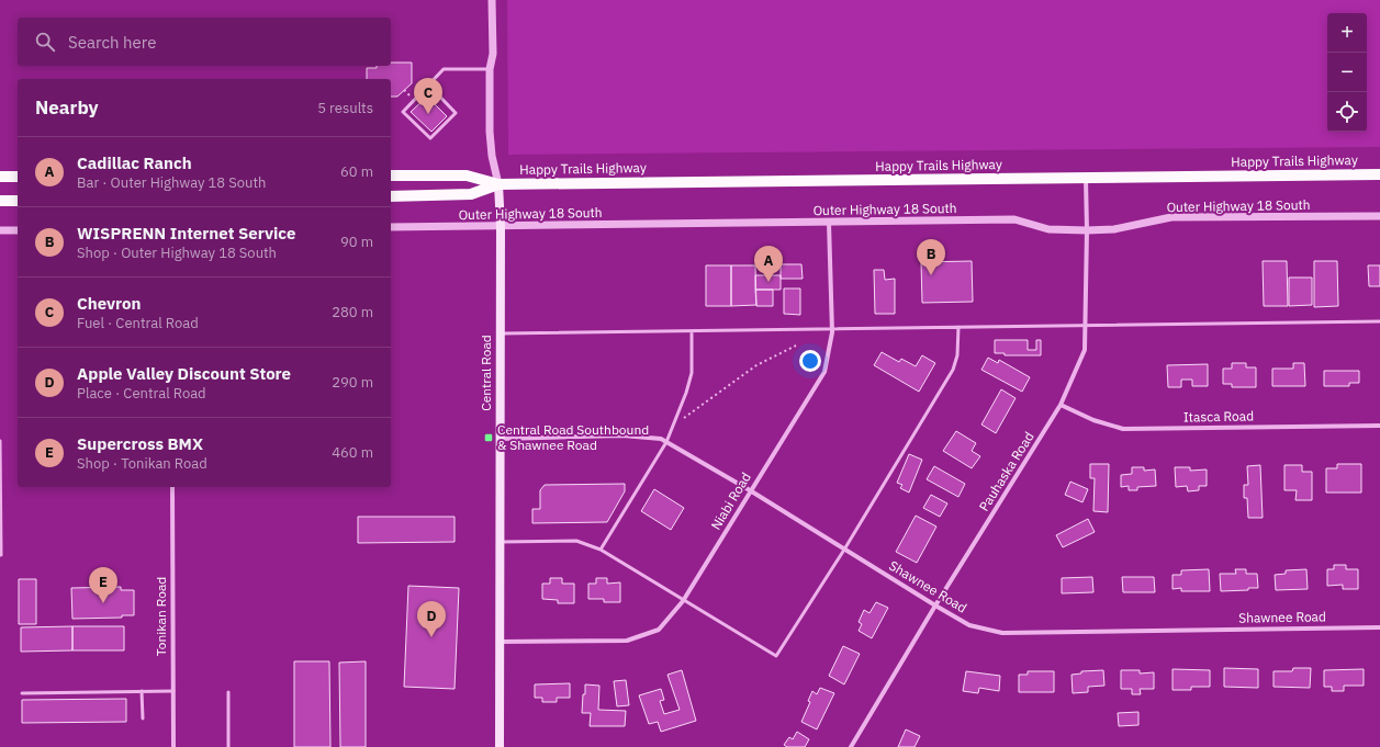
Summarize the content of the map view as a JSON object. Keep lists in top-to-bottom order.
{
  "streets": {
    "main road": ["Happy Trails Highway", "Central Road"],
    "street": [
      "Outer Highway 18 South",
      "Itasca Road",
      "Pauhaska Road",
      "Niabi Road",
      "Shawnee Road",
      "Tonikan Road"
    ]
  },
  "crossings": [
    ["Happy Trails Highway", "Central Road"],
    ["Happy Trails Highway", "Pauhaska Road"],
    ["Outer Highway 18 South", "Central Road"],
    ["Outer Highway 18 South", "Pauhaska Road"],
    ["Outer Highway 18 South", "Niabi Road"],
    ["Central Road", "Niabi Road"],
    ["Central Road", "Shawnee Road"],
    ["Itasca Road", "Pauhaska Road"],
    ["Pauhaska Road", "Shawnee Road"],
    ["Niabi Road", "Shawnee Road"]
  ],
  "places": {
    "transit": ["Central Road Southbound & Shawnee Road"]
  },
  "page": {
    "map_buttons": ["+", "−"],
    "search": "Search here",
    "pins": [
      "C",
      "B",
      "A",
      "E",
      "D"
    ],
    "heading": ["Nearby", "5 results"],
    "list": [
      {
        "mark": "A",
        "name": "Cadillac Ranch",
        "note": "Bar · Outer Highway 18 South",
        "value": "60 m"
      },
      {
        "mark": "B",
        "name": "WISPRENN Internet Service",
        "note": "Shop · Outer Highway 18 South",
        "value": "90 m"
      },
      {
        "mark": "C",
        "name": "Chevron",
        "note": "Fuel · Central Road",
        "value": "280 m"
      },
      {
        "mark": "D",
        "name": "Apple Valley Discount Store",
        "note": "Place · Central Road",
        "value": "290 m"
      },
      {
        "mark": "E",
        "name": "Supercross BMX",
        "note": "Shop · Tonikan Road",
        "value": "460 m"
      }
    ]
  }
}
